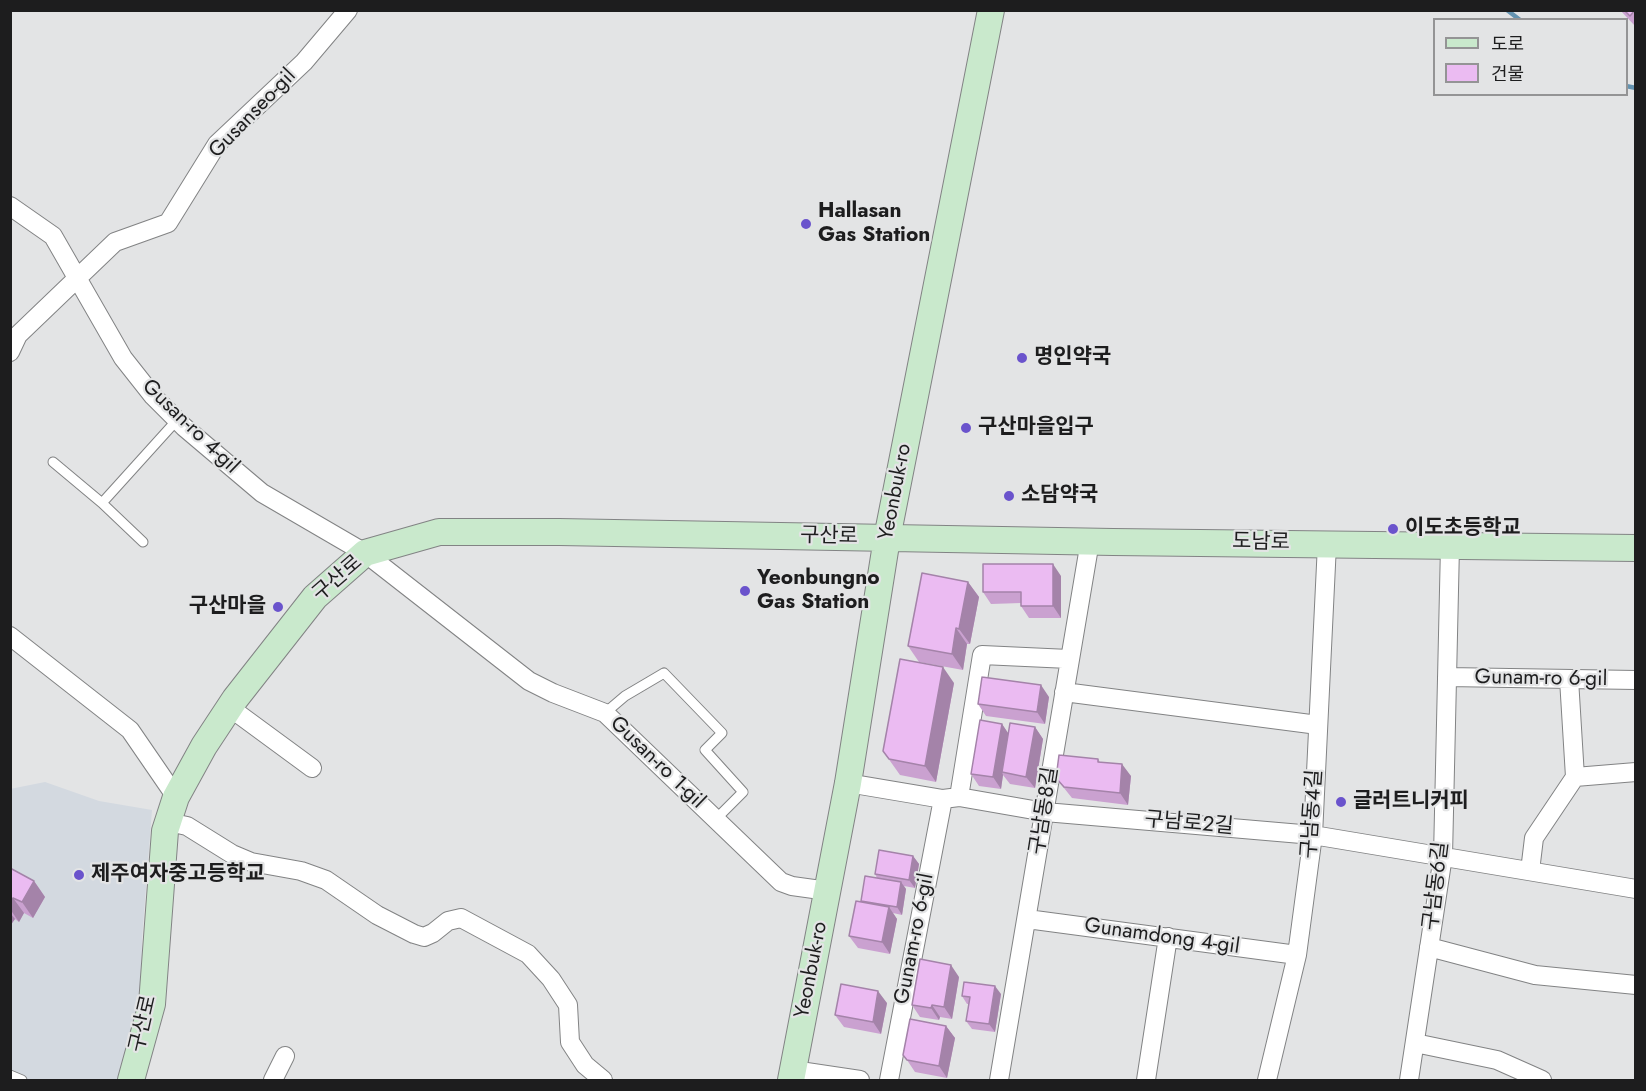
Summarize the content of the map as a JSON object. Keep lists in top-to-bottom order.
{
  "streets": {
    "main road": ["Yeonbuk-ro", "구산로", "도남로"],
    "street": [
      "Gusanseo-gil",
      "Gusan-ro 4-gil",
      "Gunam-ro 6-gil",
      "Gusan-ro 1-gil",
      "구남동8길",
      "구남동4길",
      "구남로2길",
      "구남동6길",
      "Gunamdong 4-gil"
    ]
  },
  "crossings": [
    ["Gusanseo-gil", "Gusan-ro 4-gil"],
    ["Gusan-ro 4-gil", "구산로"],
    ["Gusan-ro 4-gil", "Gusan-ro 1-gil"],
    ["Yeonbuk-ro", "구산로"],
    ["Yeonbuk-ro", "도남로"],
    ["Yeonbuk-ro", "Gusan-ro 1-gil"],
    ["Yeonbuk-ro", "구남로2길"],
    ["구산로", "도남로"],
    ["구산로", "Gusan-ro 1-gil"],
    ["도남로", "구남동8길"],
    ["도남로", "구남동4길"],
    ["도남로", "구남동6길"],
    ["Gunam-ro 6-gil", "구남동8길"],
    ["Gunam-ro 6-gil", "구남로2길"],
    ["Gunam-ro 6-gil", "구남동6길"],
    ["구남동8길", "구남로2길"],
    ["구남동8길", "Gunamdong 4-gil"],
    ["구남동4길", "구남로2길"],
    ["구남동4길", "Gunamdong 4-gil"],
    ["구남로2길", "구남동6길"]
  ],
  "places": [
    "Hallasan Gas Station",
    "명인약국",
    "구산마을입구",
    "소담약국",
    "이도초등학교",
    "Yeonbungno Gas Station",
    "구산마을",
    "글러트니커피",
    "제주여자중고등학교"
  ],
  "legend": ["도로", "건물"]
}
